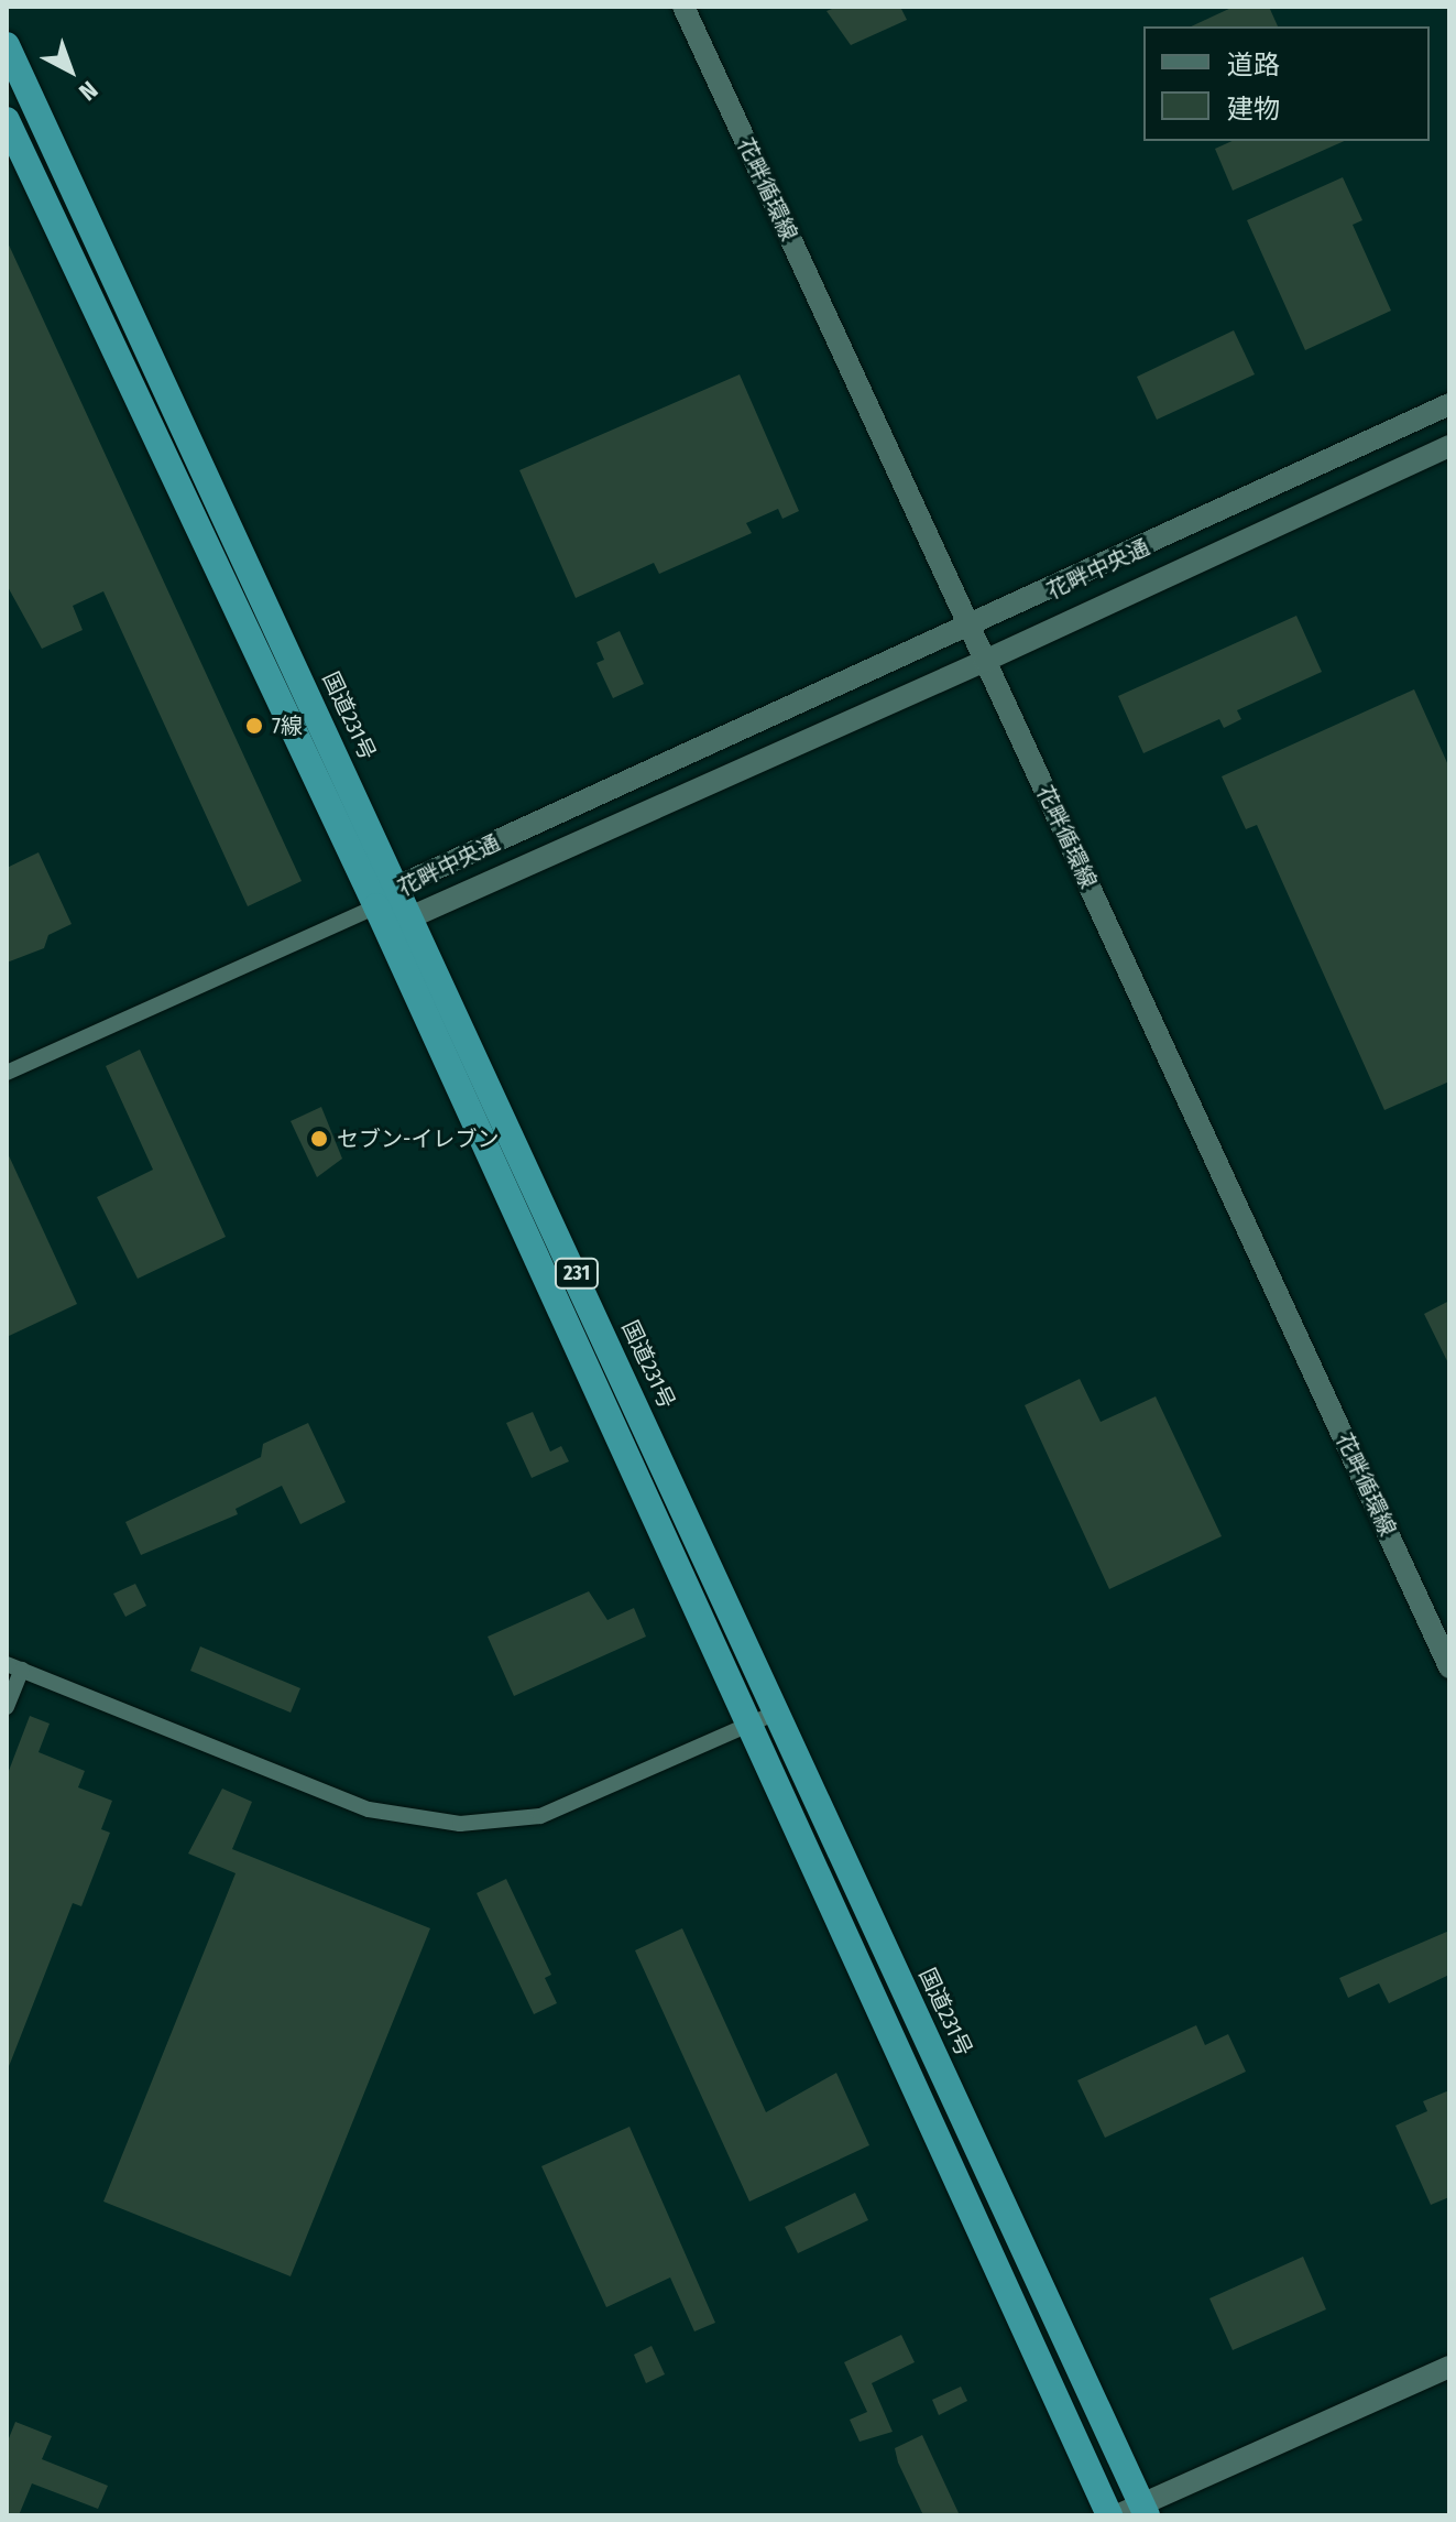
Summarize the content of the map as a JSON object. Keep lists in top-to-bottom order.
{
  "streets": {
    "highway": ["国道231号", "231"],
    "street": ["花畔循環線", "花畔中央通"]
  },
  "crossings": [
    ["花畔循環線", "花畔中央通"],
    ["花畔中央通", "国道231号"],
    ["花畔中央通", "231"]
  ],
  "places": ["7線", "セブン-イレブン"],
  "legend": ["道路", "建物"],
  "north": "bottom right"
}
